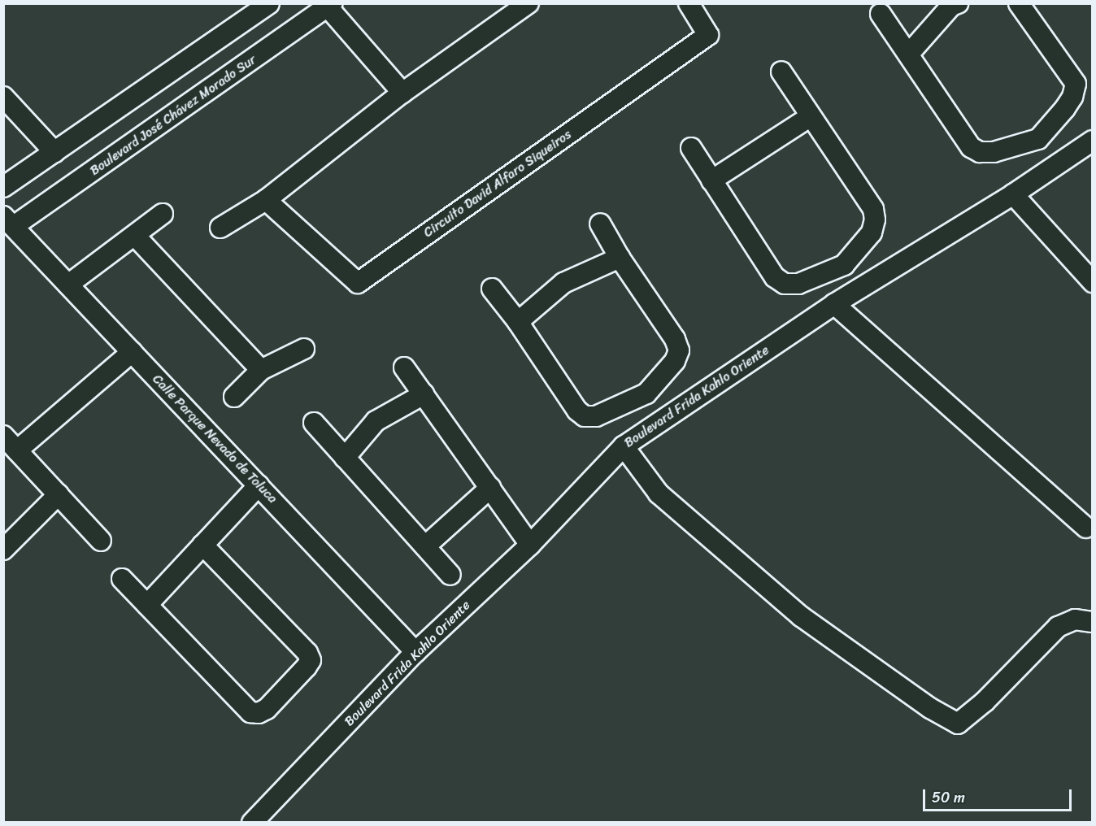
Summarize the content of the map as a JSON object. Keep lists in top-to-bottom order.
{
  "streets": {
    "street": [
      "Boulevard José Chávez Morado Sur",
      "Circuito David Alfaro Siqueiros",
      "Boulevard Frida Kahlo Oriente",
      "Calle Parque Nevado de Toluca"
    ]
  },
  "crossings": [
    ["Boulevard José Chávez Morado Sur", "Calle Parque Nevado de Toluca"],
    ["Boulevard Frida Kahlo Oriente", "Calle Parque Nevado de Toluca"]
  ],
  "scale_bar": "50 m"
}
